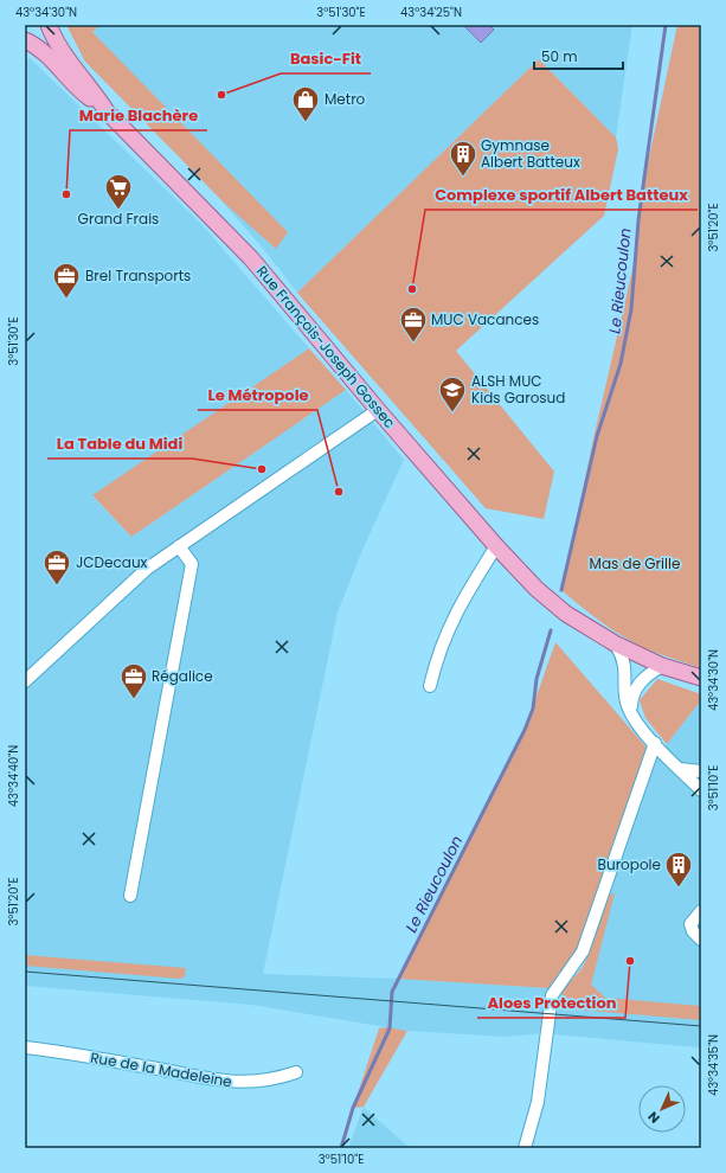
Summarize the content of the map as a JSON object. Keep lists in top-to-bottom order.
{
  "streets": {
    "main road": ["Rue François-Joseph Gossec"],
    "street": ["Rue de la Madeleine"]
  },
  "water": ["Le Rieucoulon"],
  "parks": ["Mas de Grille"],
  "places": {
    "other": [
      "Basic-Fit",
      "Marie Blachère",
      "Complexe sportif Albert Batteux",
      "La Table du Midi",
      "Le Métropole",
      "Aloes Protection"
    ],
    "shop": ["Metro"],
    "building": ["Gymnase Albert Batteux", "Buropole"],
    "supermarket": ["Grand Frais"],
    "office": [
      "Brel Transports",
      "MUC Vacances",
      "JCDecaux",
      "Régalice"
    ],
    "school or university": ["ALSH MUC Kids Garosud"]
  },
  "scale_bar": "50 m",
  "north": "bottom left",
  "coordinates": [
    "43°34'30\"N",
    "3°51'30\"E",
    "43°34'25\"N",
    "3°51'20\"E",
    "43°34'40\"N",
    "3°51'10\"E",
    "43°34'35\"N"
  ]
}
